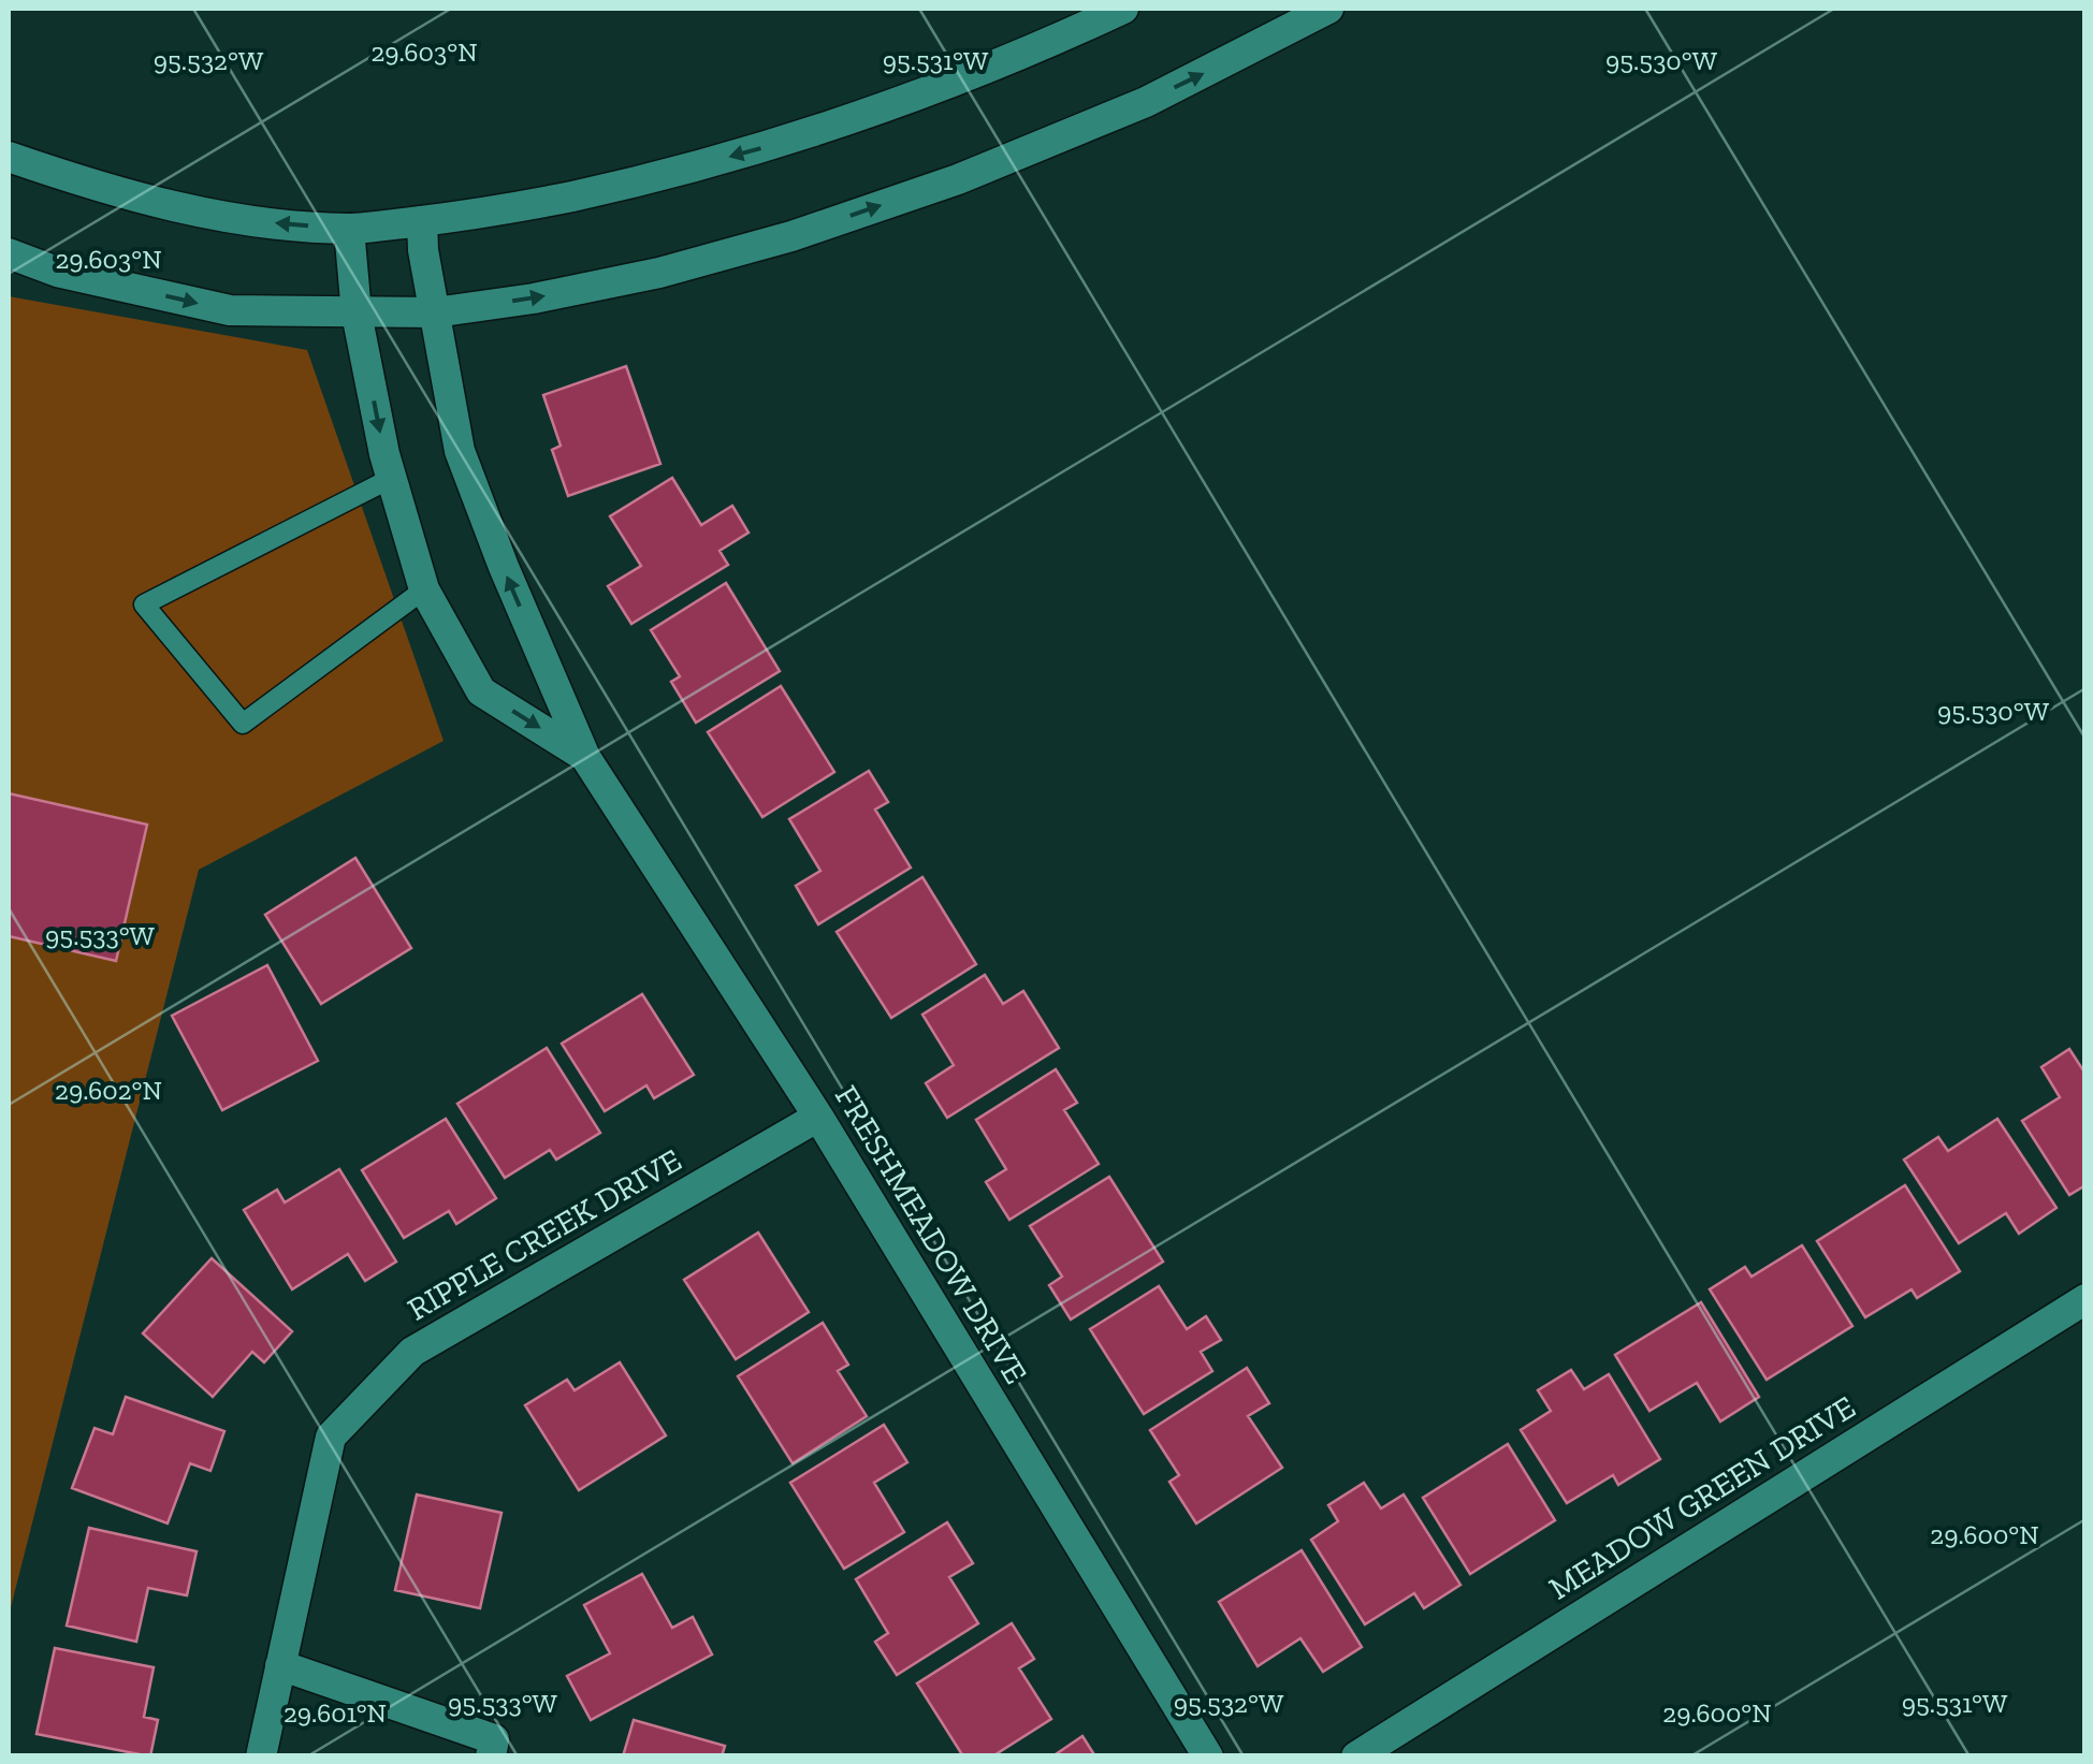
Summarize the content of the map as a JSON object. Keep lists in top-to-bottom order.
{
  "streets": {
    "street": ["RIPPLE CREEK DRIVE", "FRESHMEADOW DRIVE", "MEADOW GREEN DRIVE"]
  },
  "crossings": [
    ["RIPPLE CREEK DRIVE", "FRESHMEADOW DRIVE"]
  ],
  "coordinates": [
    "29.603°N",
    "95.531°W",
    "95.532°W",
    "95.530°W",
    "95.533°W",
    "29.602°N",
    "29.600°N",
    "29.601°N"
  ]
}
